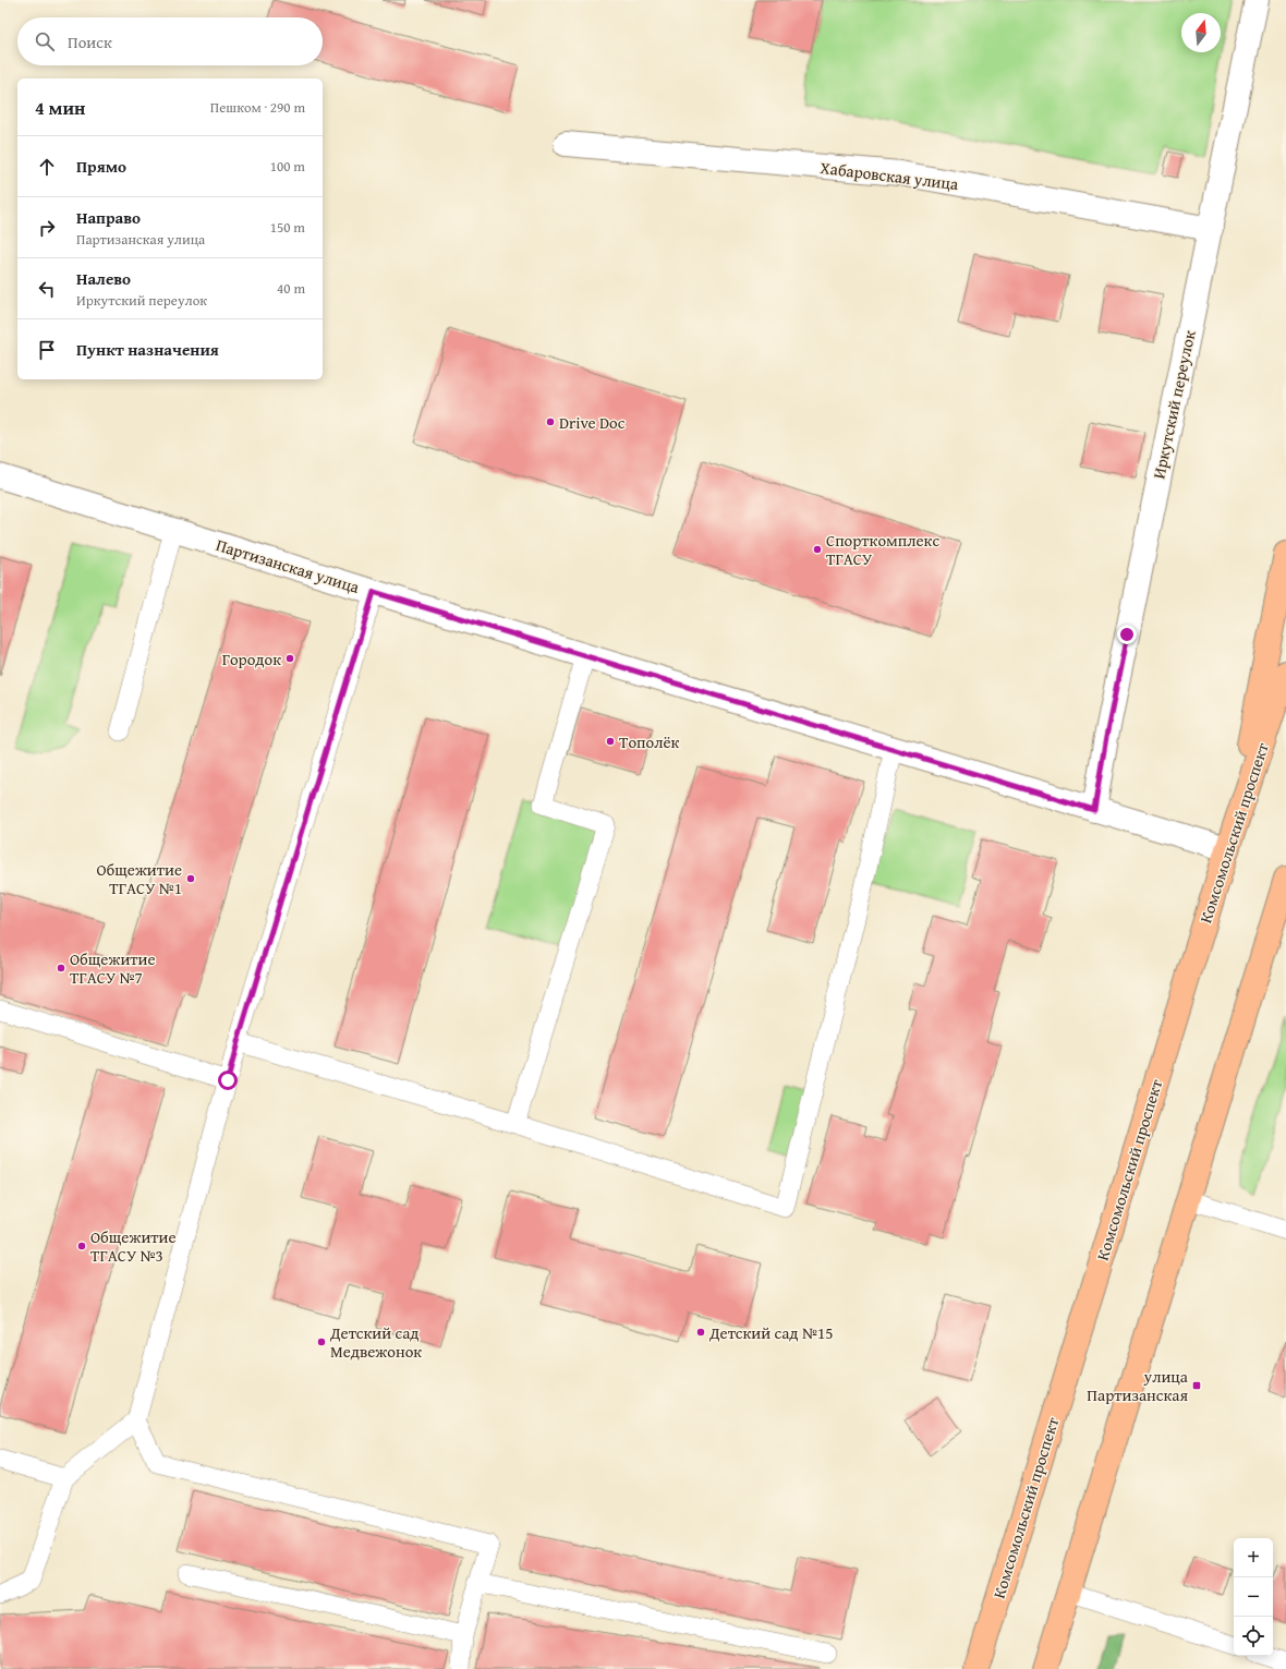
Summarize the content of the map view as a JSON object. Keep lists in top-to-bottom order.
{
  "streets": {
    "main road": ["Комсомольский проспект"],
    "street": ["Хабаровская улица", "Иркутский переулок", "Партизанская улица"]
  },
  "crossings": [
    ["Хабаровская улица", "Иркутский переулок"],
    ["Иркутский переулок", "Партизанская улица"],
    ["Партизанская улица", "Комсомольский проспект"]
  ],
  "places": {
    "other": [
      "Drive Doc",
      "Спорткомплекс ТГАСУ",
      "Городок",
      "Тополёк",
      "Общежитие ТГАСУ №1",
      "Общежитие ТГАСУ №7",
      "Общежитие ТГАСУ №3",
      "Детский сад №15",
      "Детский сад Медвежонок"
    ],
    "transit": ["улица Партизанская"]
  },
  "north": "top",
  "page": {
    "search": "Поиск",
    "heading": ["4 мин", "Пешком · 290 m"],
    "list": [
      ["Прямо", "100 m"],
      ["Направо", "Партизанская улица", "150 m"],
      ["Налево", "Иркутский переулок", "40 m"],
      "Пункт назначения"
    ],
    "map_buttons": ["+", "−"]
  }
}
